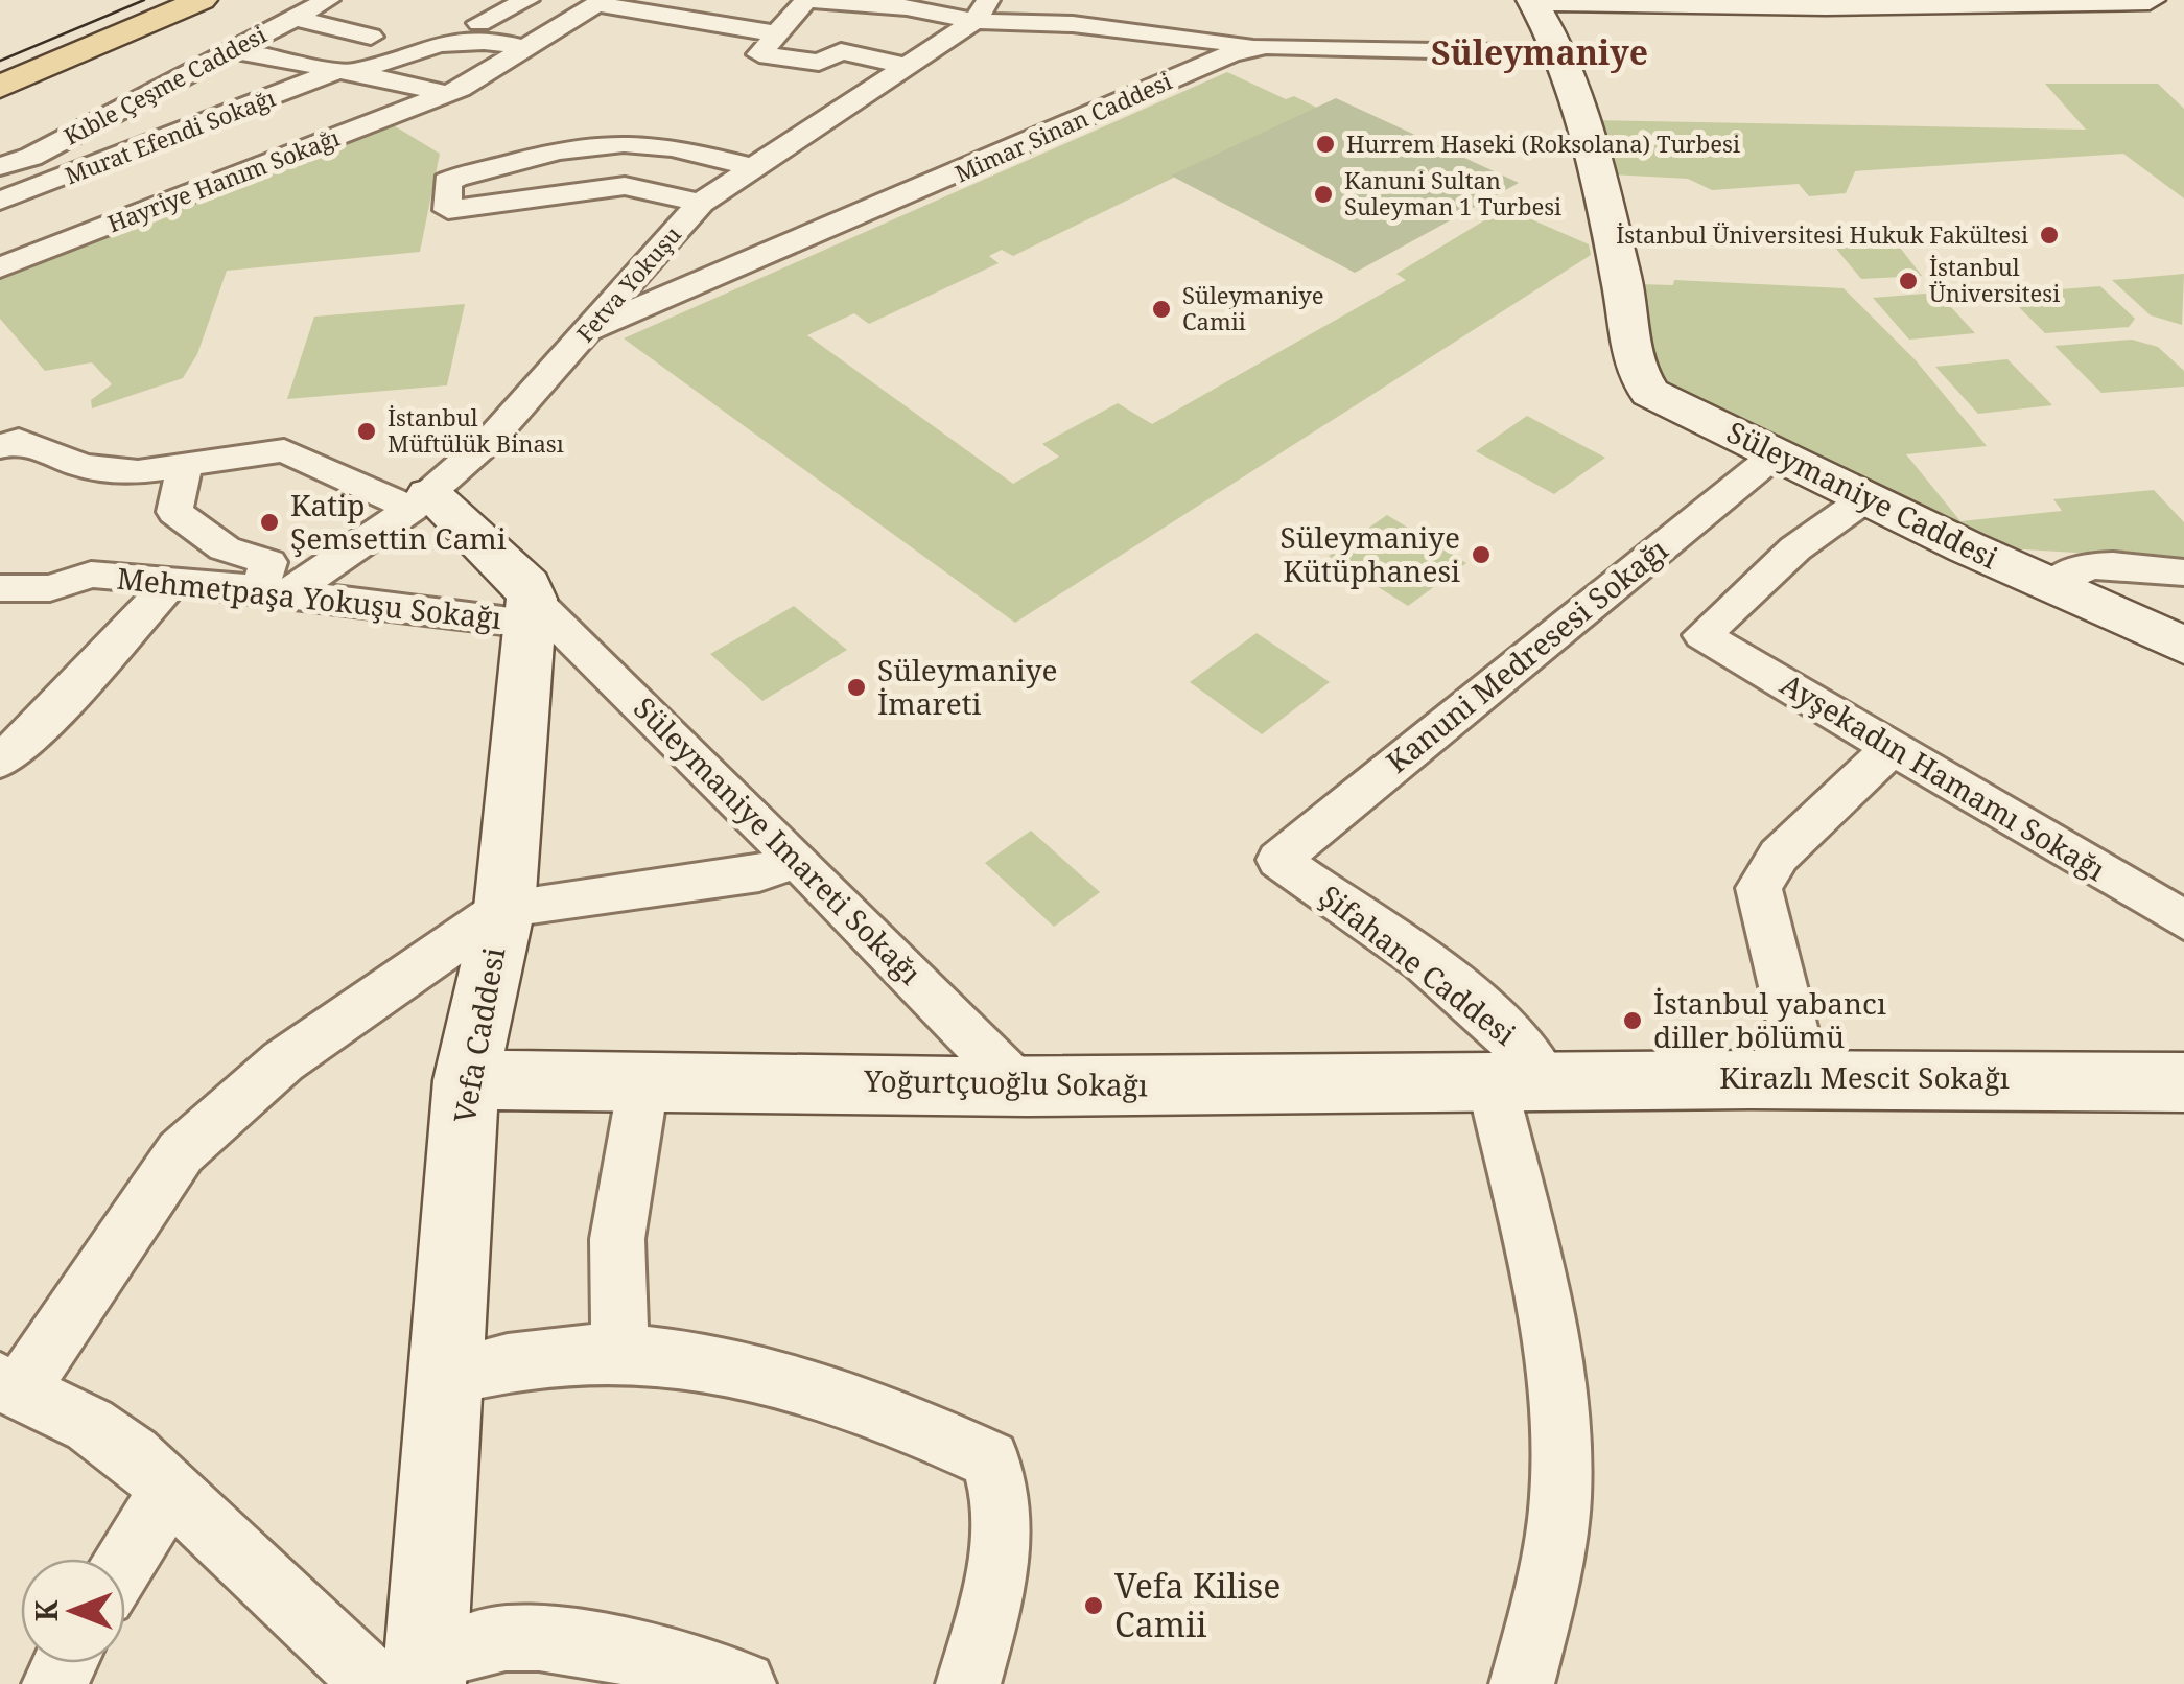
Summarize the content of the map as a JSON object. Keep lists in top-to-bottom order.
{
  "streets": {
    "main road": [
      "Süleymaniye Caddesi",
      "Vefa Caddesi",
      "Kirazlı Mescit Sokağı",
      "Yoğurtçuoğlu Sokağı"
    ],
    "street": [
      "Kıble Çeşme Caddesi",
      "Mimar Sinan Caddesi",
      "Murat Efendi Sokağı",
      "Hayriye Hanım Sokağı",
      "Fetva Yokuşu",
      "Mehmetpaşa Yokuşu Sokağı",
      "Kanuni Medresesi Sokağı",
      "Ayşekadın Hamamı Sokağı",
      "Süleymaniye Imareti Sokağı",
      "Şifahane Caddesi"
    ]
  },
  "crossings": [
    ["Mimar Sinan Caddesi", "Fetva Yokuşu"],
    ["Mimar Sinan Caddesi", "Süleymaniye Caddesi"],
    ["Murat Efendi Sokağı", "Hayriye Hanım Sokağı"],
    ["Fetva Yokuşu", "Mehmetpaşa Yokuşu Sokağı"],
    ["Süleymaniye Caddesi", "Kanuni Medresesi Sokağı"],
    ["Süleymaniye Caddesi", "Ayşekadın Hamamı Sokağı"],
    ["Mehmetpaşa Yokuşu Sokağı", "Süleymaniye Imareti Sokağı"],
    ["Mehmetpaşa Yokuşu Sokağı", "Vefa Caddesi"],
    ["Kanuni Medresesi Sokağı", "Şifahane Caddesi"],
    ["Süleymaniye Imareti Sokağı", "Vefa Caddesi"],
    ["Süleymaniye Imareti Sokağı", "Yoğurtçuoğlu Sokağı"],
    ["Şifahane Caddesi", "Kirazlı Mescit Sokağı"],
    ["Şifahane Caddesi", "Yoğurtçuoğlu Sokağı"],
    ["Vefa Caddesi", "Yoğurtçuoğlu Sokağı"],
    ["Kirazlı Mescit Sokağı", "Yoğurtçuoğlu Sokağı"]
  ],
  "districts": ["Süleymaniye"],
  "places": [
    "Hurrem Haseki (Roksolana) Turbesi",
    "Kanuni Sultan Suleyman 1 Turbesi",
    "İstanbul Üniversitesi Hukuk Fakültesi",
    "İstanbul Üniversitesi",
    "Süleymaniye Camii",
    "İstanbul Müftülük Binası",
    "Katip Şemsettin Cami",
    "Süleymaniye Kütüphanesi",
    "Süleymaniye İmareti",
    "İstanbul yabancı diller bölümü",
    "Vefa Kilise Camii"
  ],
  "north": "left"
}
